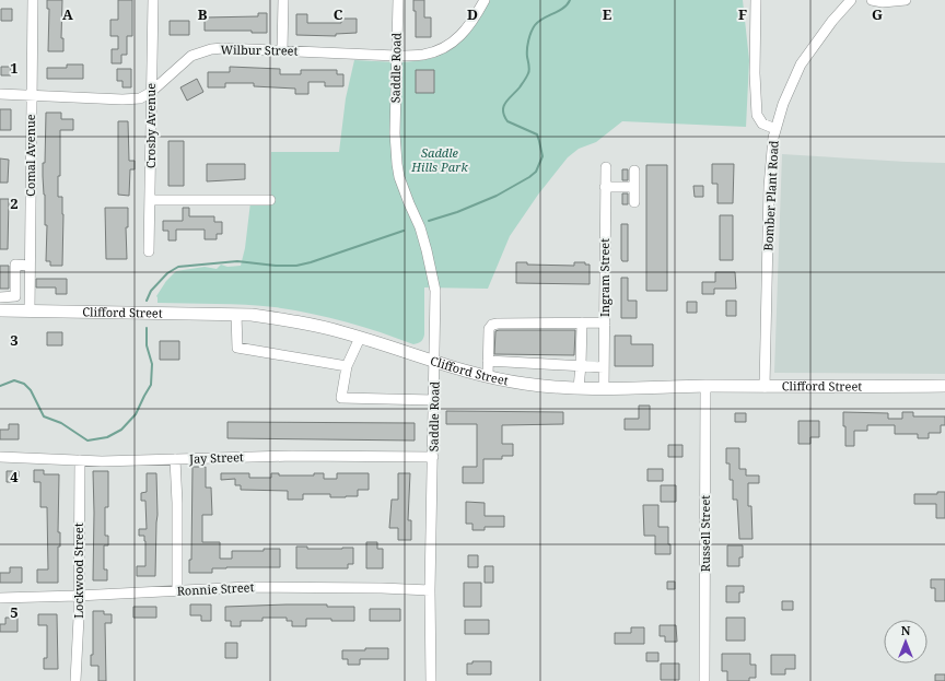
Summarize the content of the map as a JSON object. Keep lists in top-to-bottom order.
{
  "streets": {
    "main road": ["Clifford Street"],
    "street": [
      "Wilbur Street",
      "Saddle Road",
      "Crosby Avenue",
      "Comal Avenue",
      "Bomber Plant Road",
      "Ingram Street",
      "Jay Street",
      "Russell Street",
      "Lockwood Street",
      "Ronnie Street"
    ]
  },
  "crossings": [
    ["Wilbur Street", "Saddle Road"],
    ["Wilbur Street", "Crosby Avenue"],
    ["Wilbur Street", "Comal Avenue"],
    ["Saddle Road", "Clifford Street"],
    ["Saddle Road", "Jay Street"],
    ["Saddle Road", "Ronnie Street"],
    ["Comal Avenue", "Clifford Street"],
    ["Bomber Plant Road", "Clifford Street"],
    ["Ingram Street", "Clifford Street"],
    ["Clifford Street", "Russell Street"],
    ["Jay Street", "Lockwood Street"],
    ["Lockwood Street", "Ronnie Street"]
  ],
  "parks": ["Saddle Hills Park"],
  "north": "top",
  "grid": {
    "columns": [
      "A",
      "B",
      "C",
      "D",
      "E",
      "F",
      "G"
    ],
    "rows": [
      "1",
      "2",
      "3",
      "4",
      "5"
    ]
  }
}
